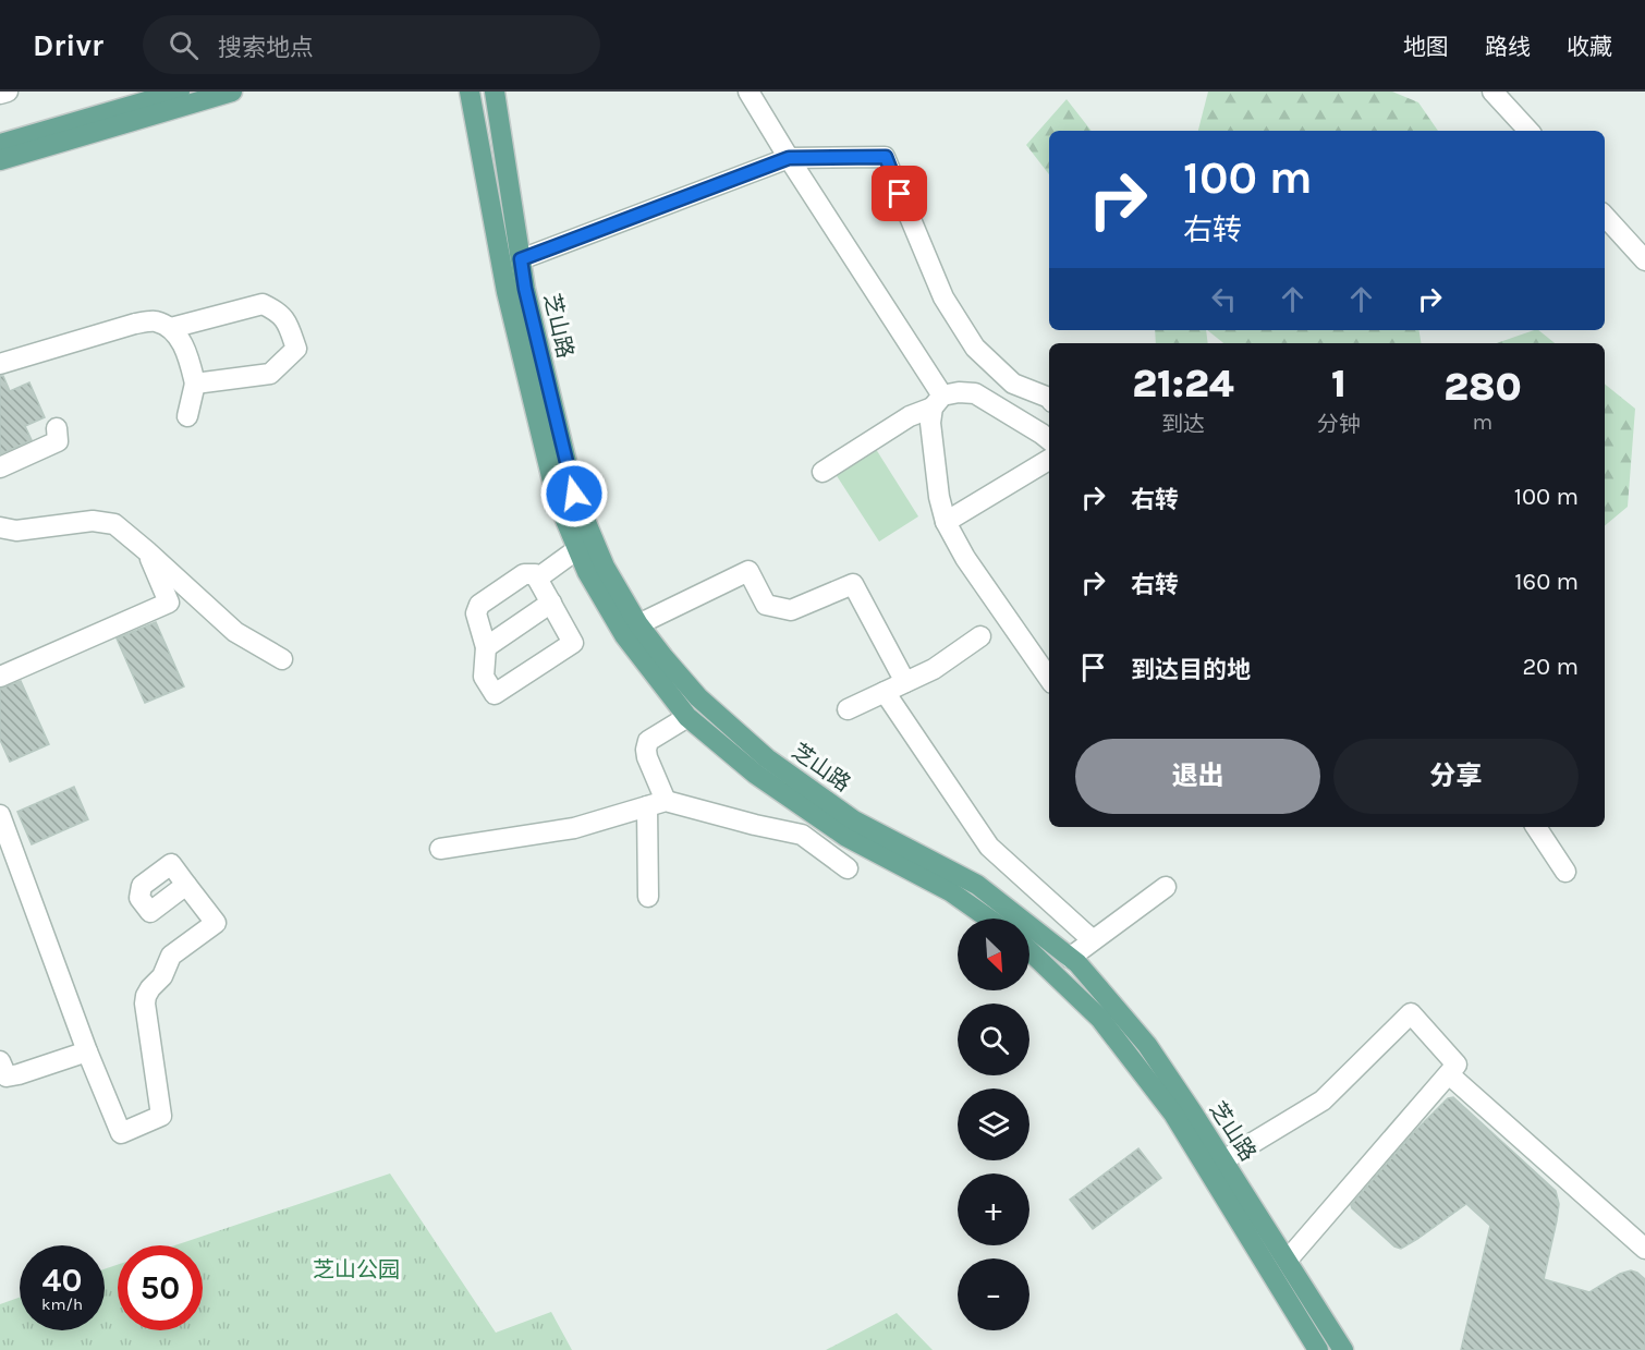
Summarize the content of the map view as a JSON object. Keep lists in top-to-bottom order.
{
  "streets": {
    "main road": ["芝山路"]
  },
  "parks": ["芝山公园"],
  "north": "bottom right",
  "page": {
    "header": "Drivr",
    "search": "搜索地点",
    "nav": ["地图", "路线", "收藏"],
    "turn": ["100 m", "右转"],
    "eta": [
      "21:24",
      "到达",
      "1",
      "分钟",
      "280",
      "m"
    ],
    "list": [
      {
        "name": "右转",
        "value": "100 m"
      },
      {
        "name": "右转",
        "value": "160 m"
      },
      {
        "name": "到达目的地",
        "value": "20 m"
      }
    ],
    "buttons": ["退出", "分享"],
    "map_buttons": ["+", "−"],
    "speed": "40 km/h",
    "limit": "50"
  }
}
